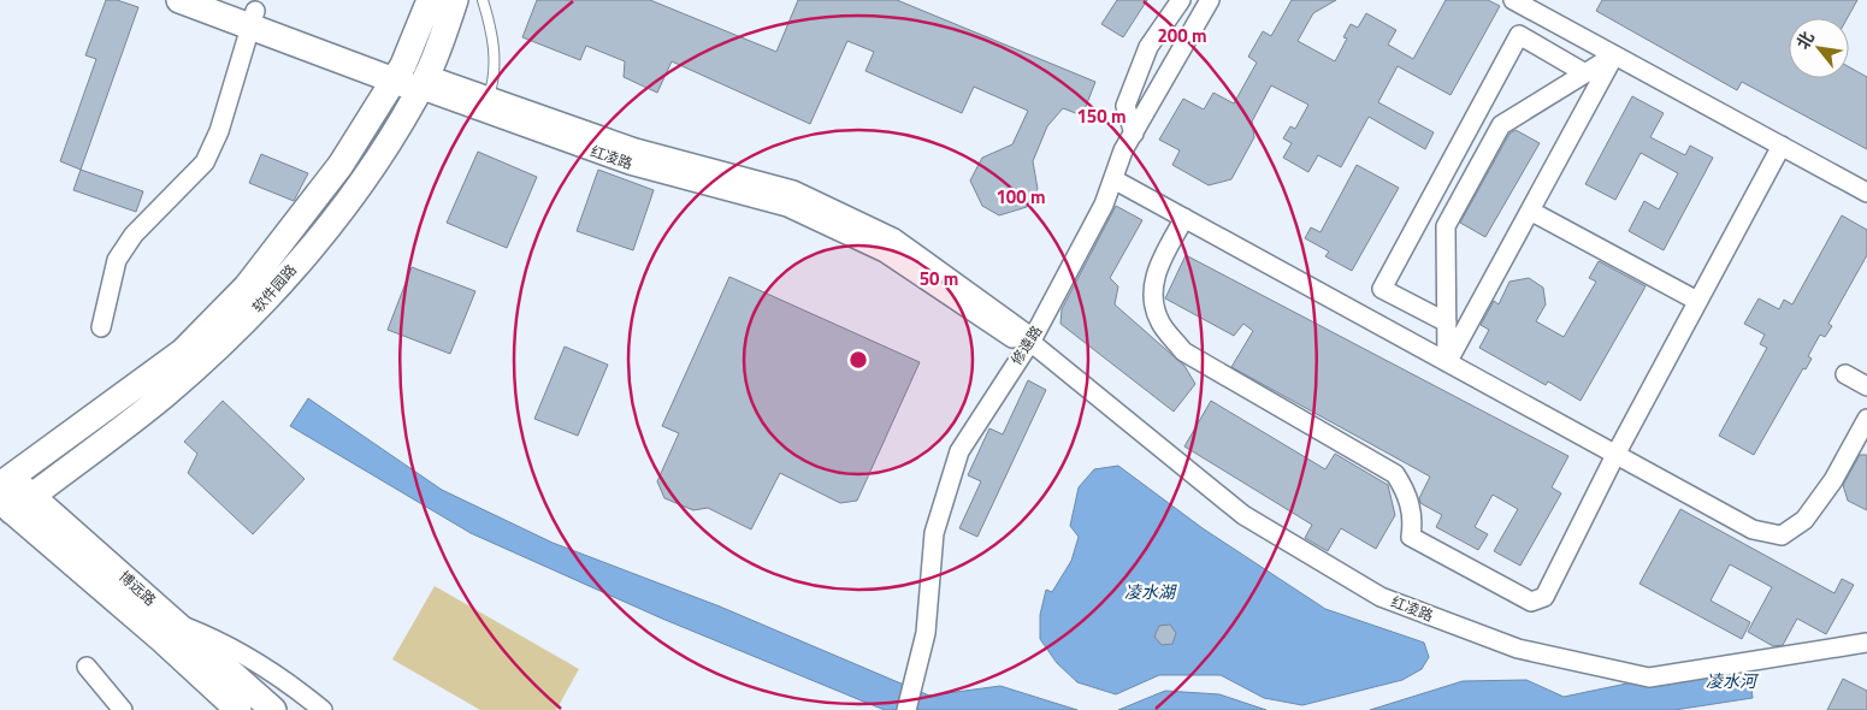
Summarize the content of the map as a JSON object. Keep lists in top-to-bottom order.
{
  "streets": {
    "main road": ["红凌路", "软件园路", "博远路"],
    "street": ["修遠路"]
  },
  "crossings": [
    ["红凌路", "软件园路"],
    ["红凌路", "修遠路"],
    ["软件园路", "博远路"]
  ],
  "water": ["凌水湖", "凌水河"],
  "north": "top left",
  "rings": [
    "200 m",
    "150 m",
    "100 m",
    "50 m"
  ]
}
